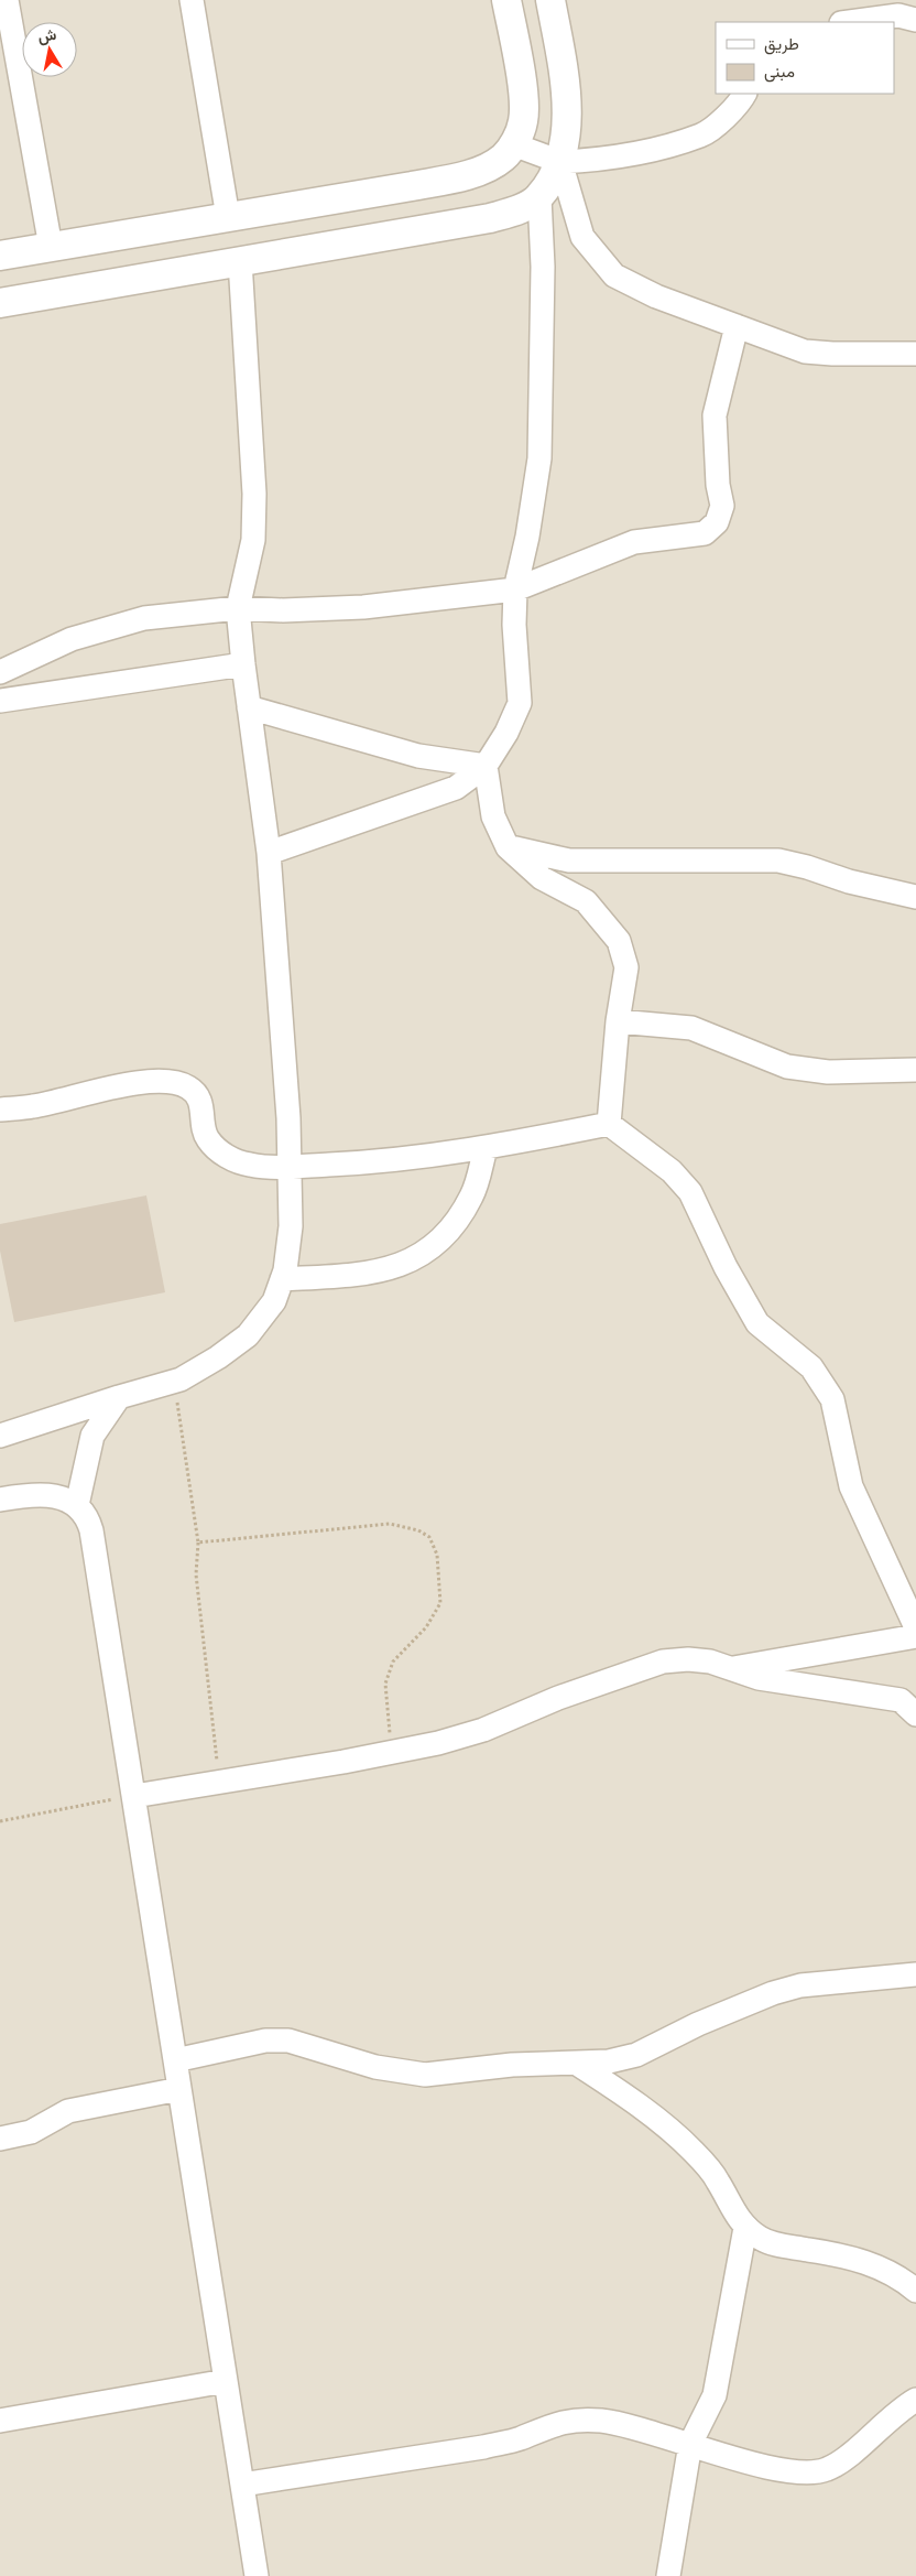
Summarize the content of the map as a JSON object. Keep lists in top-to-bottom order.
{
  "legend": ["طريق", "مبنى"],
  "north": "top"
}
